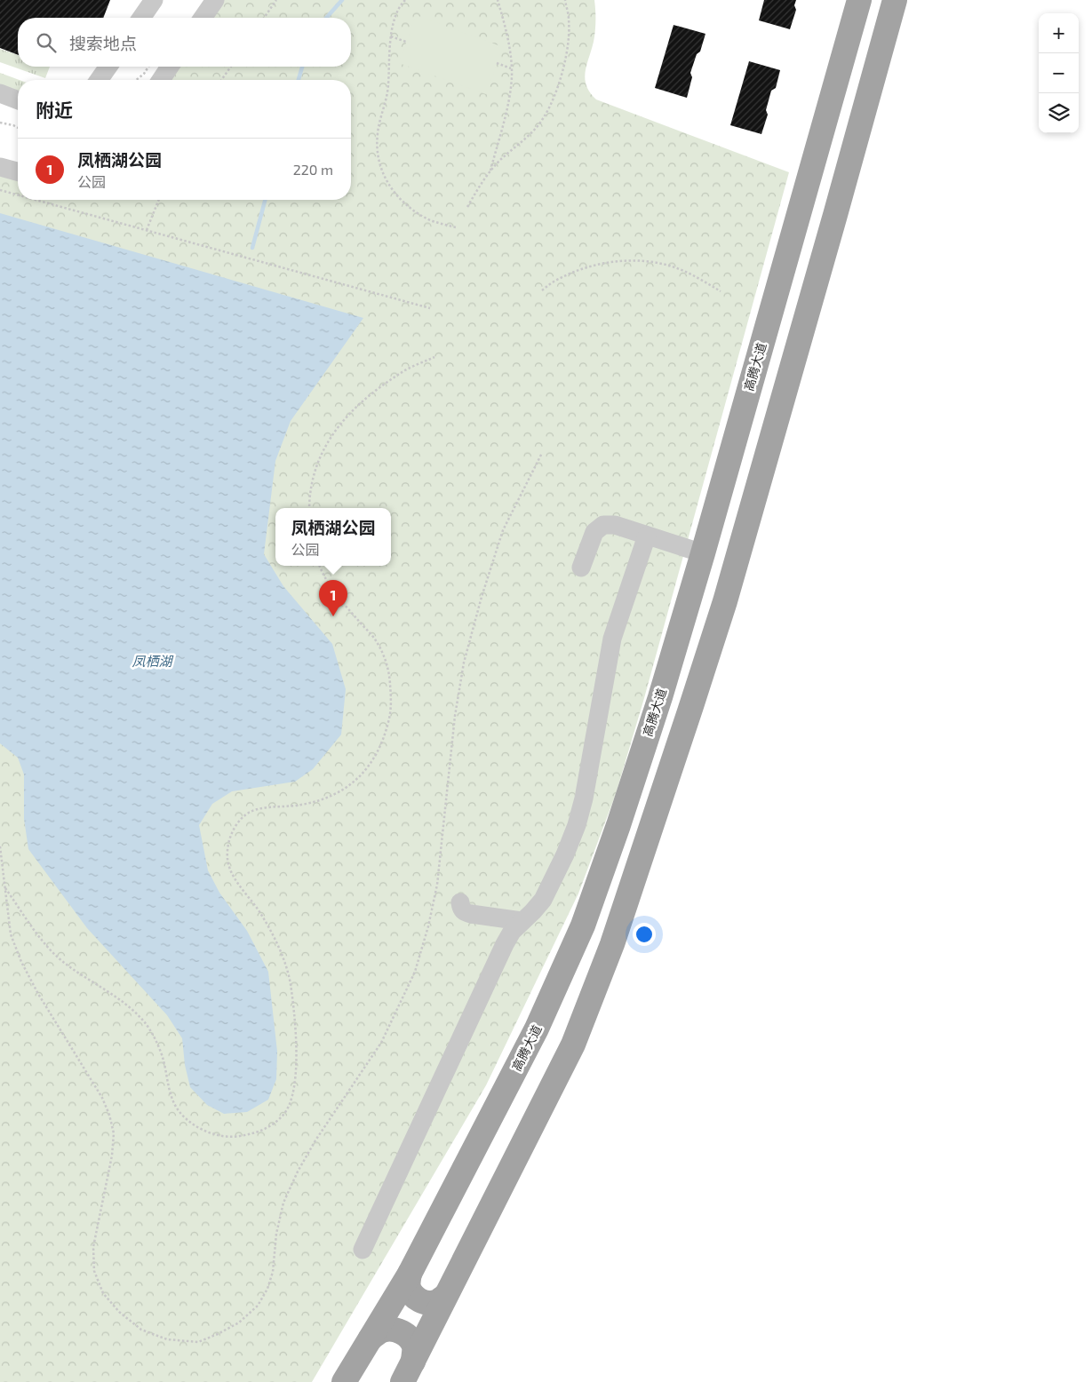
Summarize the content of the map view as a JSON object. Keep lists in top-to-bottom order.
{
  "streets": {
    "main road": ["高腾大道"]
  },
  "water": ["凤栖湖"],
  "page": {
    "map_buttons": ["+", "−"],
    "search": "搜索地点",
    "heading": "附近",
    "list": [
      {
        "mark": "1",
        "name": "凤栖湖公园",
        "note": "公园",
        "value": "220 m"
      }
    ],
    "popup": ["凤栖湖公园", "公园"],
    "pins": "1"
  }
}
